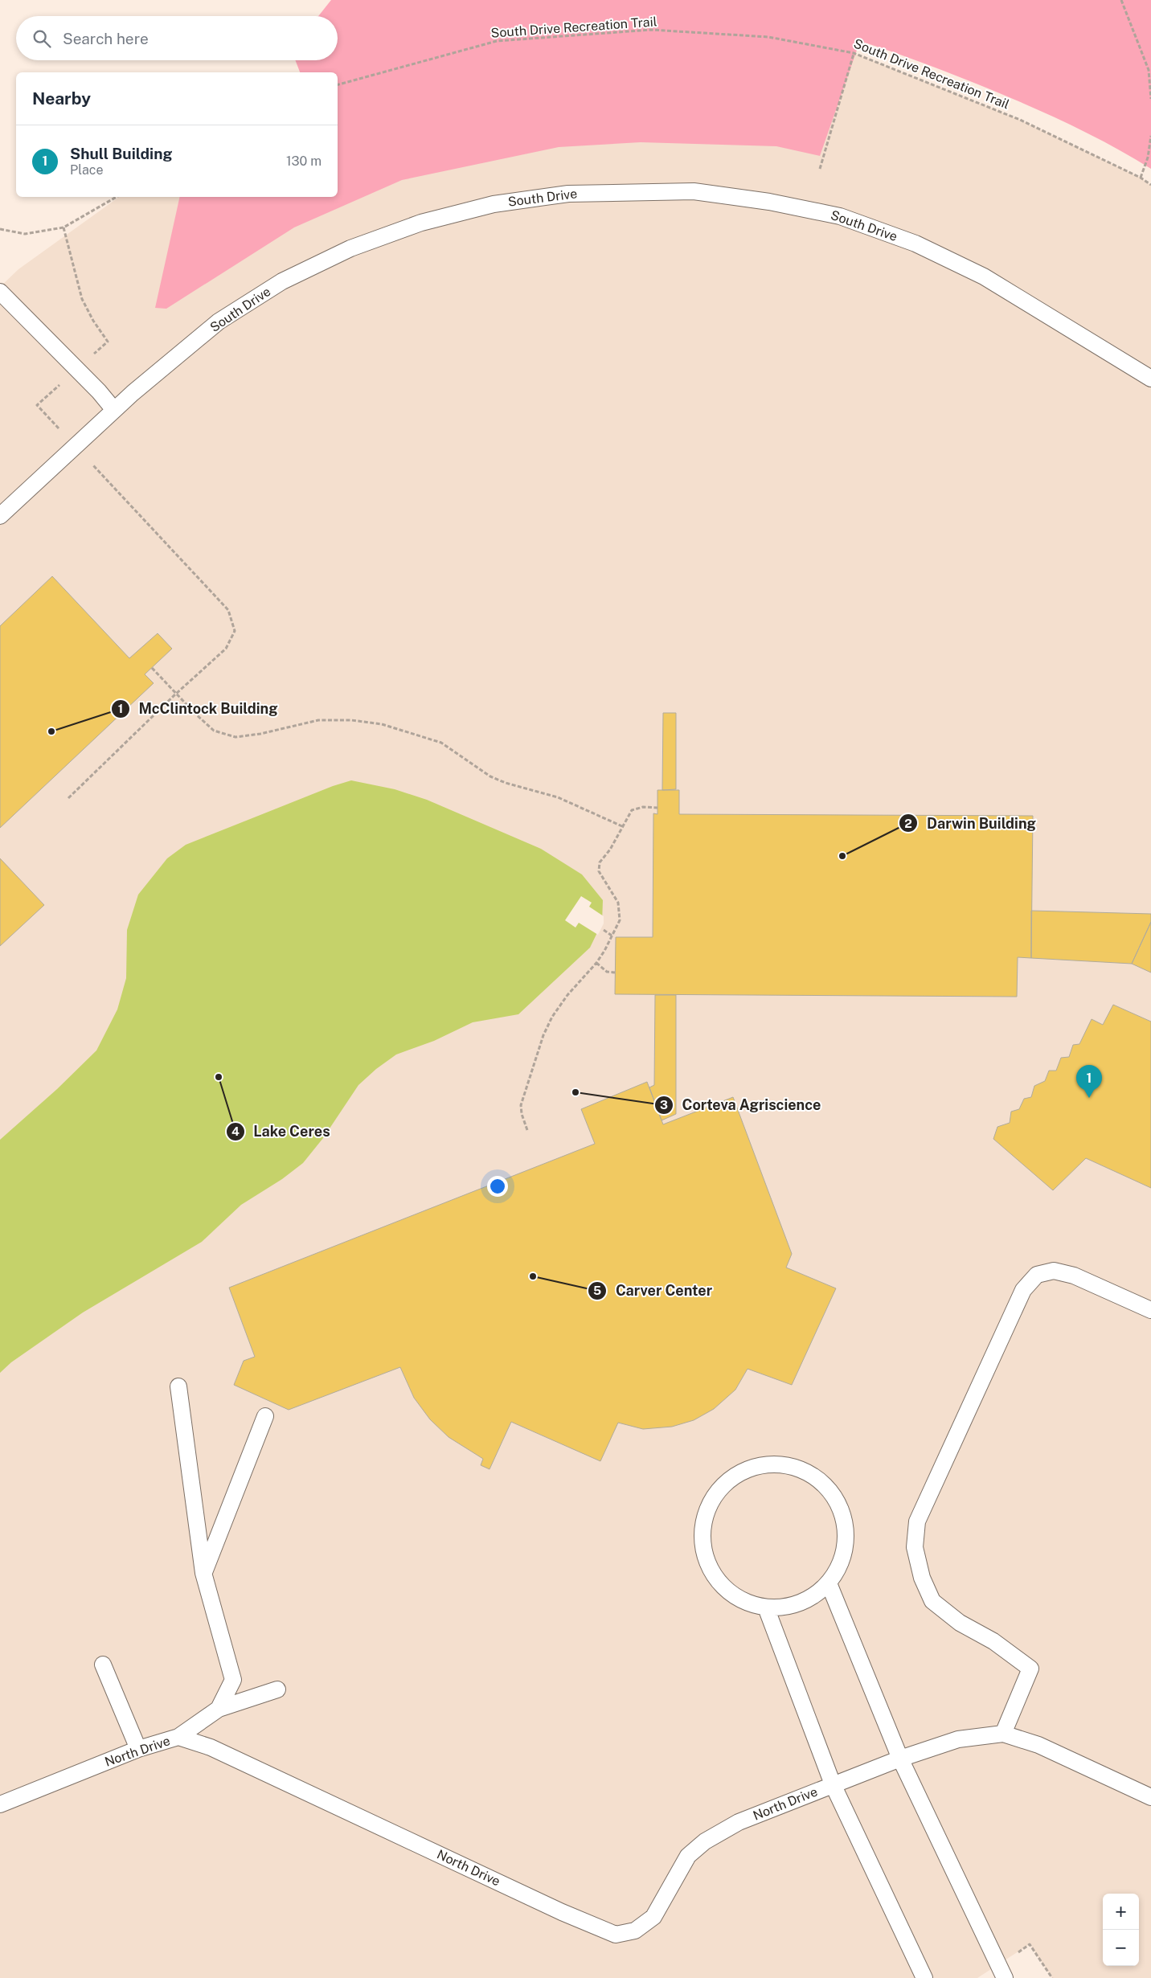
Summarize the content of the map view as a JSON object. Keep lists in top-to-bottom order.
{
  "streets": {
    "lane": ["South Drive", "North Drive"],
    "path": ["South Drive Recreation Trail"]
  },
  "places": [
    "McClintock Building",
    "Darwin Building",
    "Lake Ceres",
    "Corteva Agriscience",
    "Carver Center"
  ],
  "page": {
    "search": "Search here",
    "heading": "Nearby",
    "list": [
      {
        "mark": "1",
        "name": "Shull Building",
        "note": "Place",
        "value": "130 m"
      }
    ],
    "pins": "1",
    "map_buttons": ["+", "−"]
  }
}
